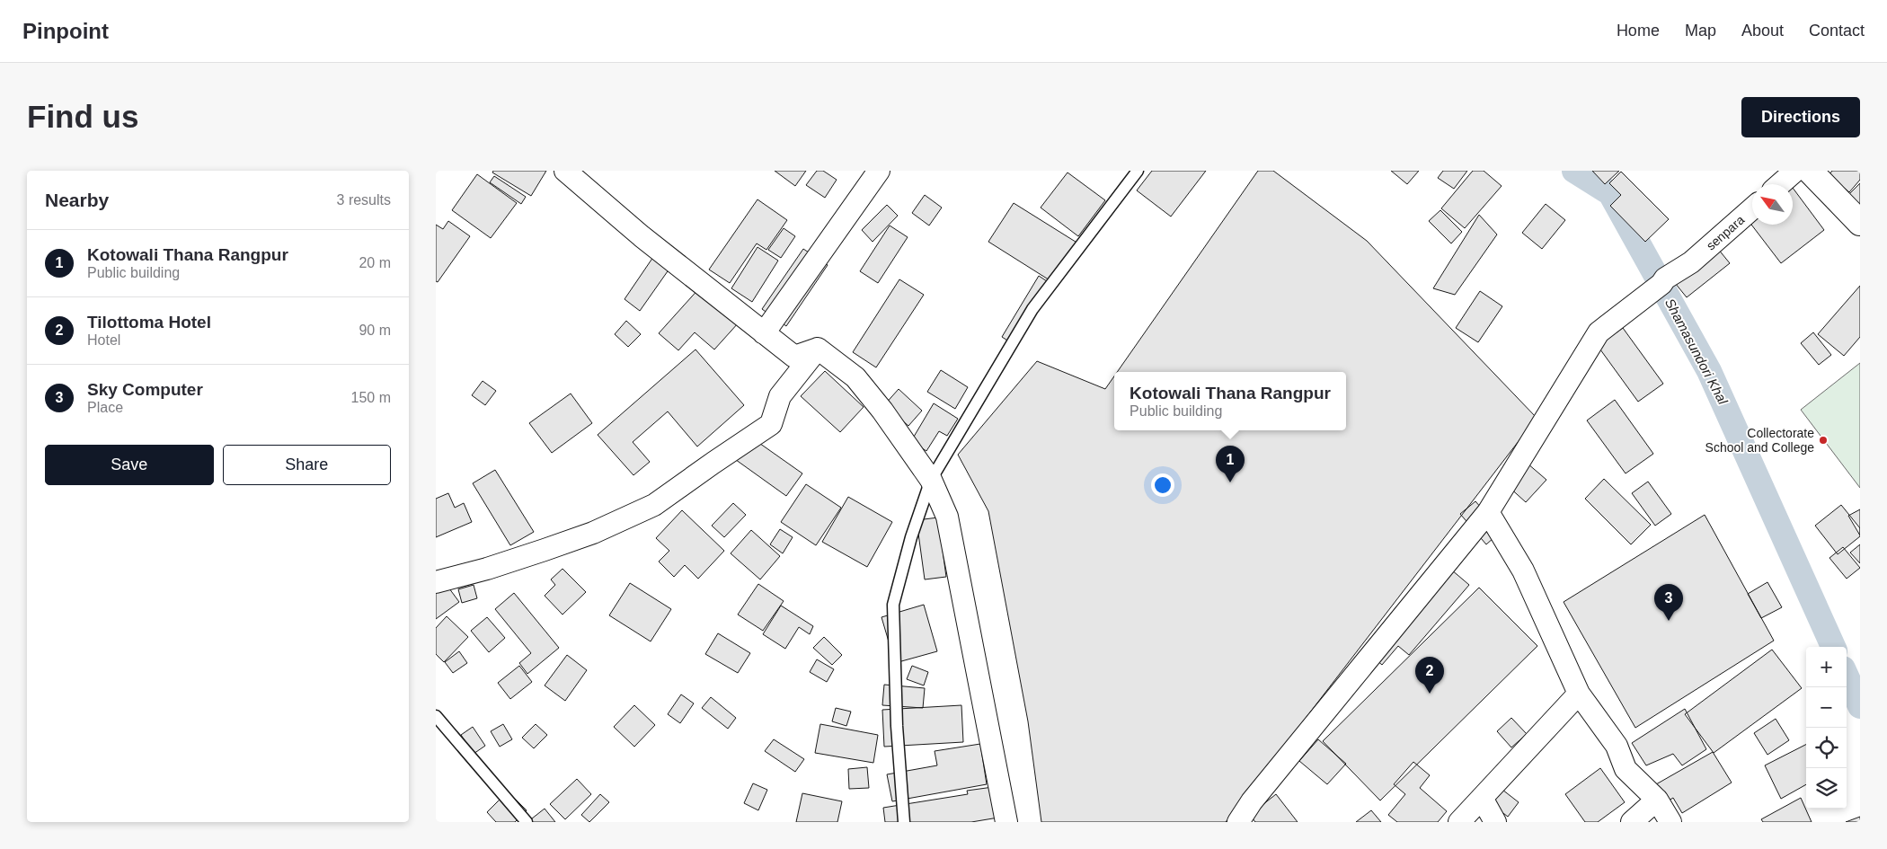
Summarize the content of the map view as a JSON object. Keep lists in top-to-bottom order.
{
  "streets": {
    "street": ["senpara"]
  },
  "water": ["Shamasundori Khal"],
  "places": ["Collectorate School and College"],
  "north": "top left",
  "page": {
    "header": "Pinpoint",
    "nav": [
      "Home",
      "Map",
      "About",
      "Contact"
    ],
    "buttons": [
      "Directions",
      ["Save", "Share"]
    ],
    "title": "Find us",
    "heading": ["Nearby", "3 results"],
    "list": [
      {
        "mark": "1",
        "name": "Kotowali Thana Rangpur",
        "note": "Public building",
        "value": "20 m"
      },
      {
        "mark": "2",
        "name": "Tilottoma Hotel",
        "note": "Hotel",
        "value": "90 m"
      },
      {
        "mark": "3",
        "name": "Sky Computer",
        "note": "Place",
        "value": "150 m"
      }
    ],
    "popup": ["Kotowali Thana Rangpur", "Public building"],
    "pins": ["1", "3", "2"],
    "map_buttons": ["+", "−"]
  }
}
